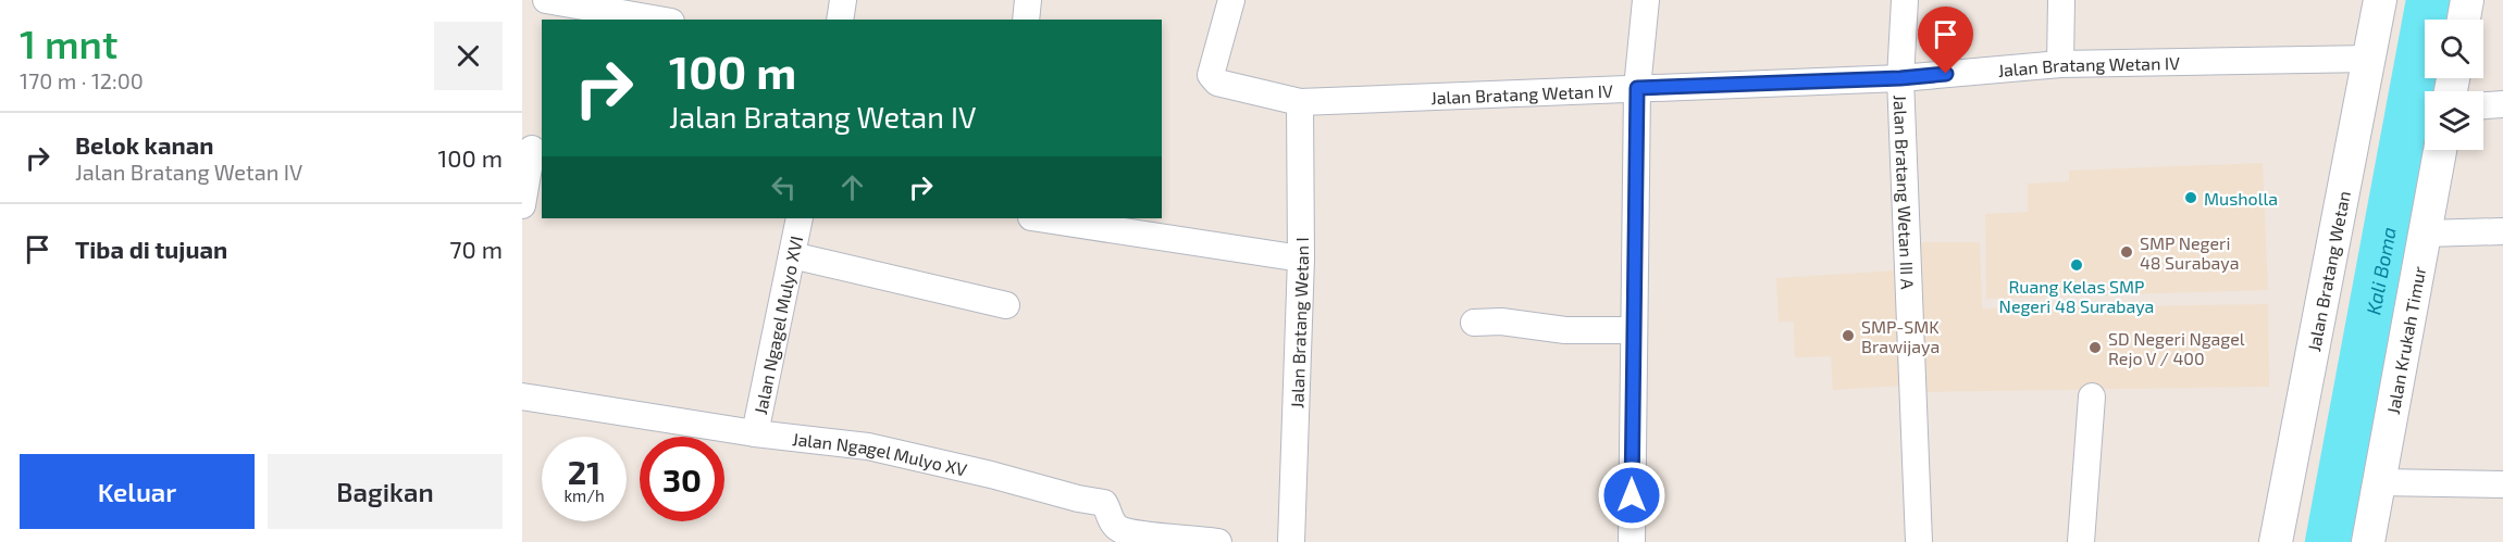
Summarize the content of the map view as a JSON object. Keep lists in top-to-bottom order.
{
  "streets": {
    "street": [
      "Jalan Bratang Wetan IV",
      "Jalan Bratang Wetan III A",
      "Jalan Bratang Wetan",
      "Jalan Bratang Wetan I",
      "Jalan Ngagel Mulyo XVI",
      "Jalan Krukah Timur",
      "Jalan Ngagel Mulyo XV"
    ]
  },
  "crossings": [
    ["Jalan Bratang Wetan IV", "Jalan Bratang Wetan III A"],
    ["Jalan Bratang Wetan IV", "Jalan Bratang Wetan"],
    ["Jalan Bratang Wetan IV", "Jalan Bratang Wetan I"],
    ["Jalan Ngagel Mulyo XVI", "Jalan Ngagel Mulyo XV"]
  ],
  "water": ["Kali Boma"],
  "places": [
    "Musholla",
    "SMP Negeri 48 Surabaya",
    "Ruang Kelas SMP Negeri 48 Surabaya",
    "SMP-SMK Brawijaya",
    "SD Negeri Ngagel Rejo V / 400"
  ],
  "page": {
    "heading": ["1 mnt", "170 m · 12:00"],
    "turn": ["100 m", "Jalan Bratang Wetan IV"],
    "list": [
      {
        "name": "Belok kanan",
        "note": "Jalan Bratang Wetan IV",
        "value": "100 m"
      },
      {
        "name": "Tiba di tujuan",
        "value": "70 m"
      }
    ],
    "speed": "21 km/h",
    "limit": "30",
    "buttons": ["Keluar", "Bagikan"]
  }
}
